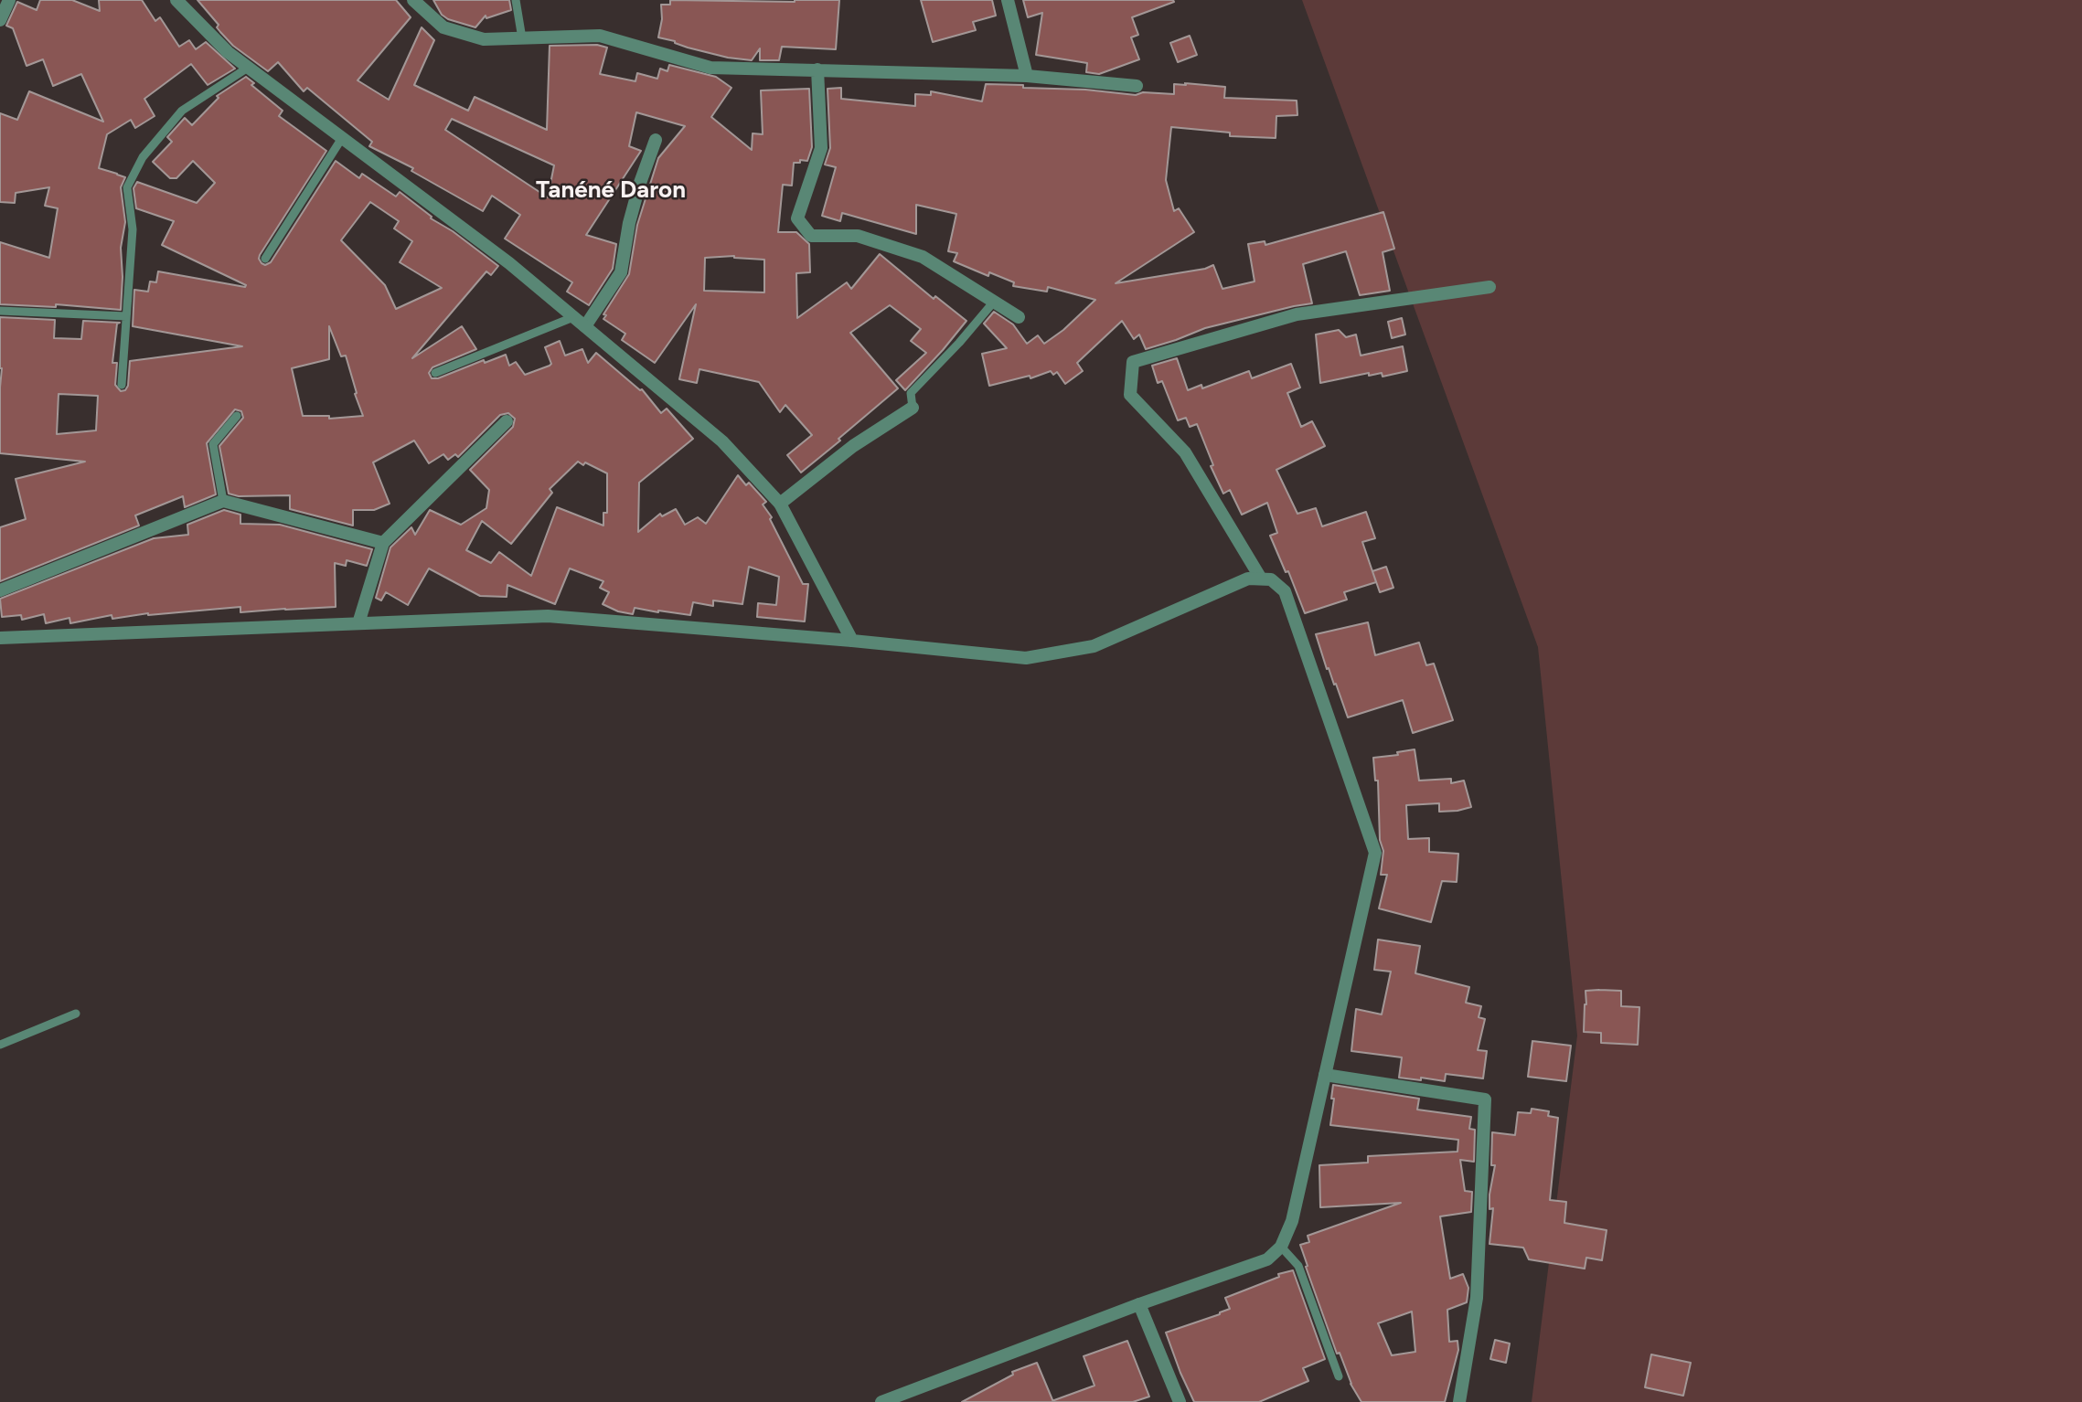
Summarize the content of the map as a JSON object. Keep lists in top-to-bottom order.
{
  "districts": ["Tanéné Daron"]
}
